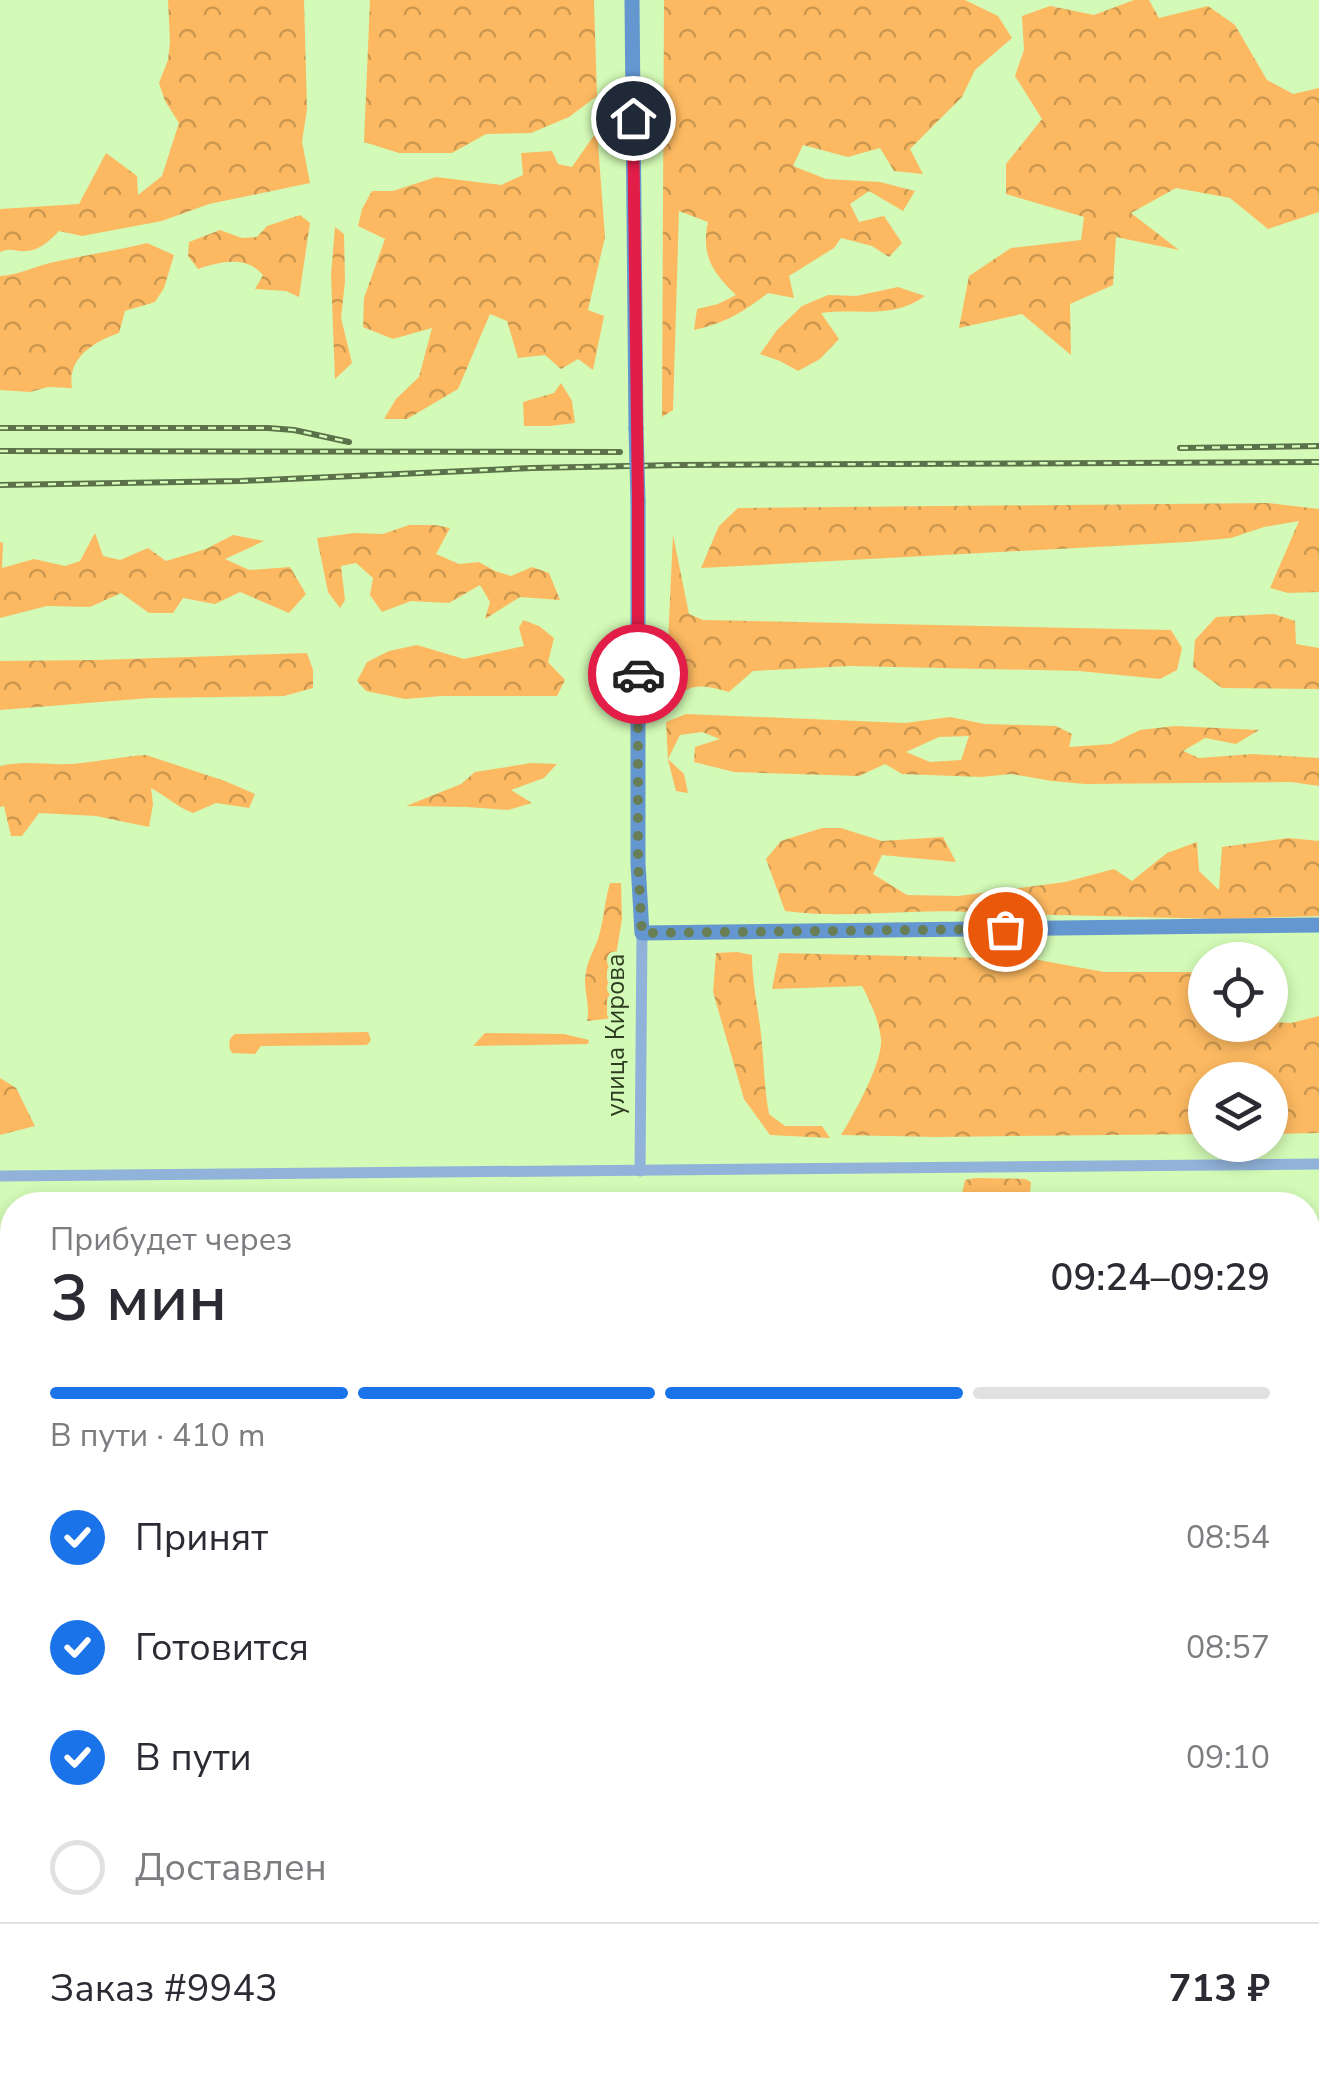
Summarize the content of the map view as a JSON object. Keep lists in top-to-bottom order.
{
  "streets": {
    "street": ["улица Кирова"]
  },
  "page": {
    "heading": ["3 мин", "Прибудет через", "09:24–09:29"],
    "panel": ["Заказ #9943", "713 ₽"],
    "bar": "В пути · 410 m",
    "list": [
      ["Принят", "08:54"],
      ["Готовится", "08:57"],
      ["В пути", "09:10"],
      "Доставлен"
    ]
  }
}
